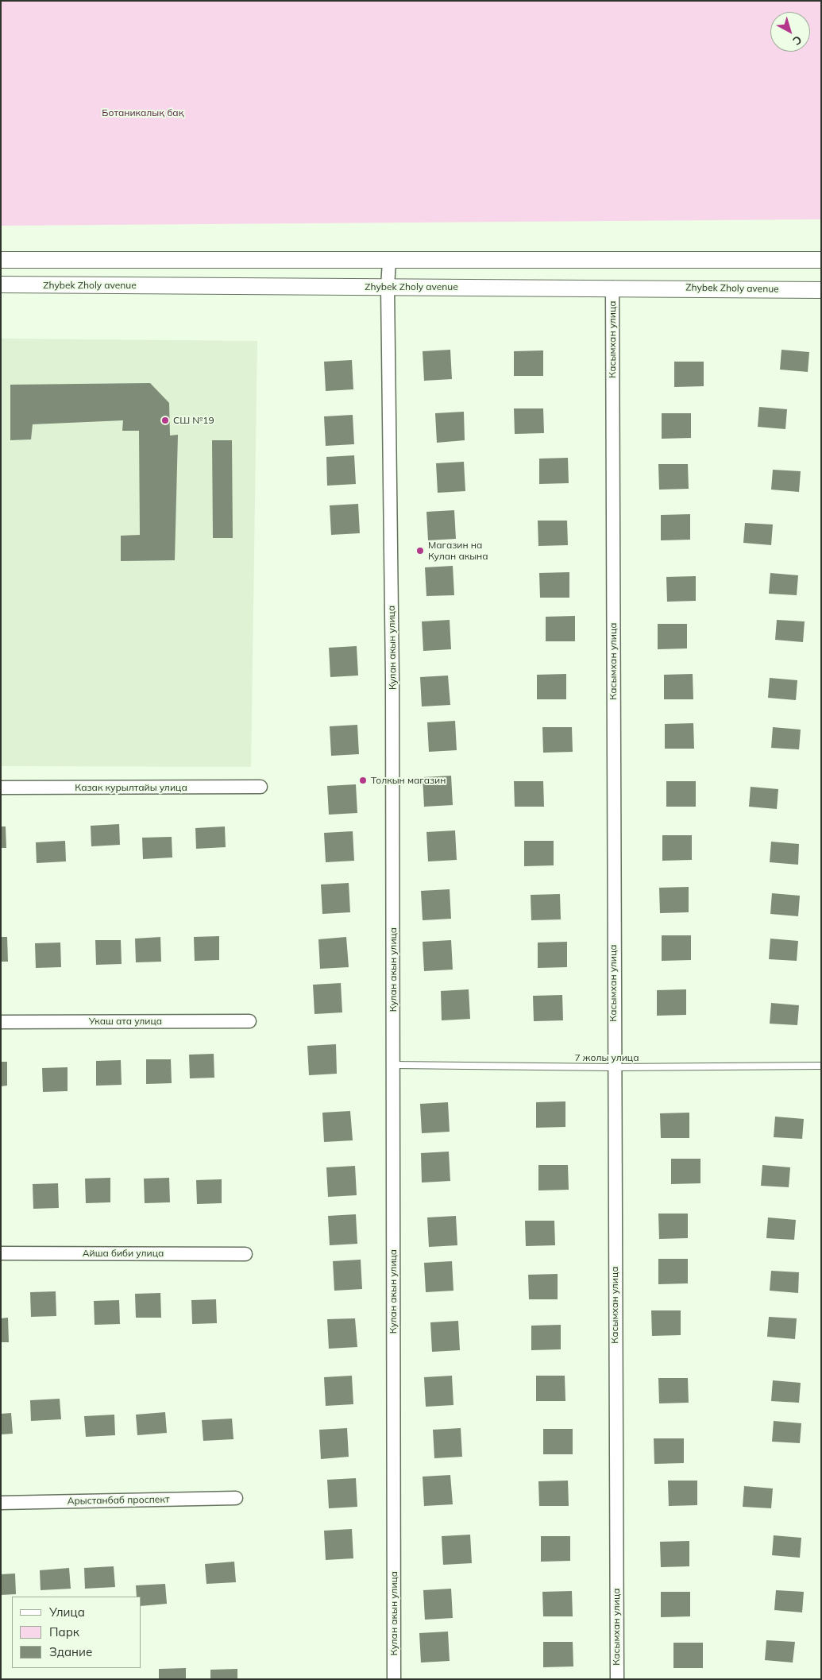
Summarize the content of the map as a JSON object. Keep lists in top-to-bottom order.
{
  "streets": {
    "street": [
      "Zhybek Zholy avenue",
      "Касымхан улица",
      "Кулан акын улица",
      "Казак курылтайы улица",
      "Укаш ата улица",
      "Айша биби улица",
      "Арыстанбаб проспект"
    ],
    "lane": ["7 жолы улица"]
  },
  "crossings": [
    ["Zhybek Zholy avenue", "Касымхан улица"],
    ["Zhybek Zholy avenue", "Кулан акын улица"],
    ["Касымхан улица", "7 жолы улица"],
    ["Кулан акын улица", "7 жолы улица"]
  ],
  "parks": ["Ботаникалық бақ"],
  "places": ["СШ №19", "Магазин на Кулан акына", "Толкын магазин"],
  "legend": ["Улица", "Парк", "Здание"],
  "north": "bottom right"
}
